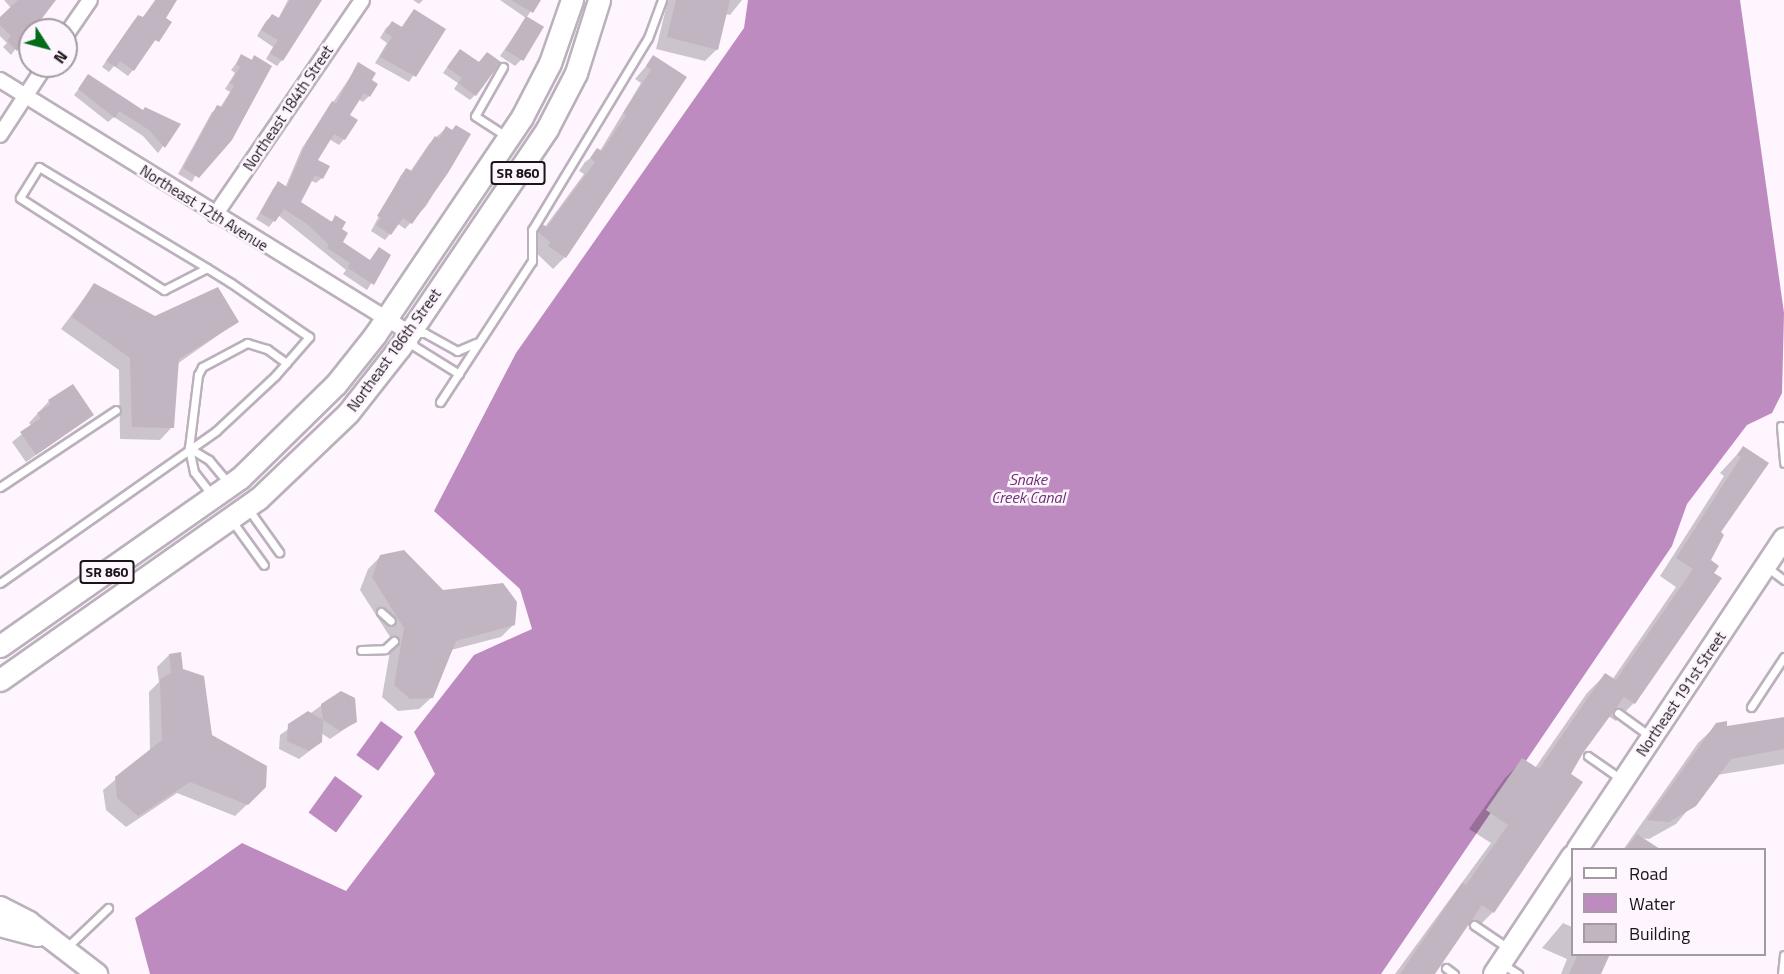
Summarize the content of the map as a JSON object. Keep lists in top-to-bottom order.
{
  "streets": {
    "main road": ["SR 860", "Northeast 186th Street"],
    "street": ["Northeast 184th Street", "Northeast 12th Avenue", "Northeast 191st Street"]
  },
  "crossings": [
    ["Northeast 184th Street", "Northeast 12th Avenue"],
    ["Northeast 12th Avenue", "Northeast 186th Street"]
  ],
  "water": ["Snake Creek Canal"],
  "legend": ["Road", "Water", "Building"],
  "north": "bottom right"
}
